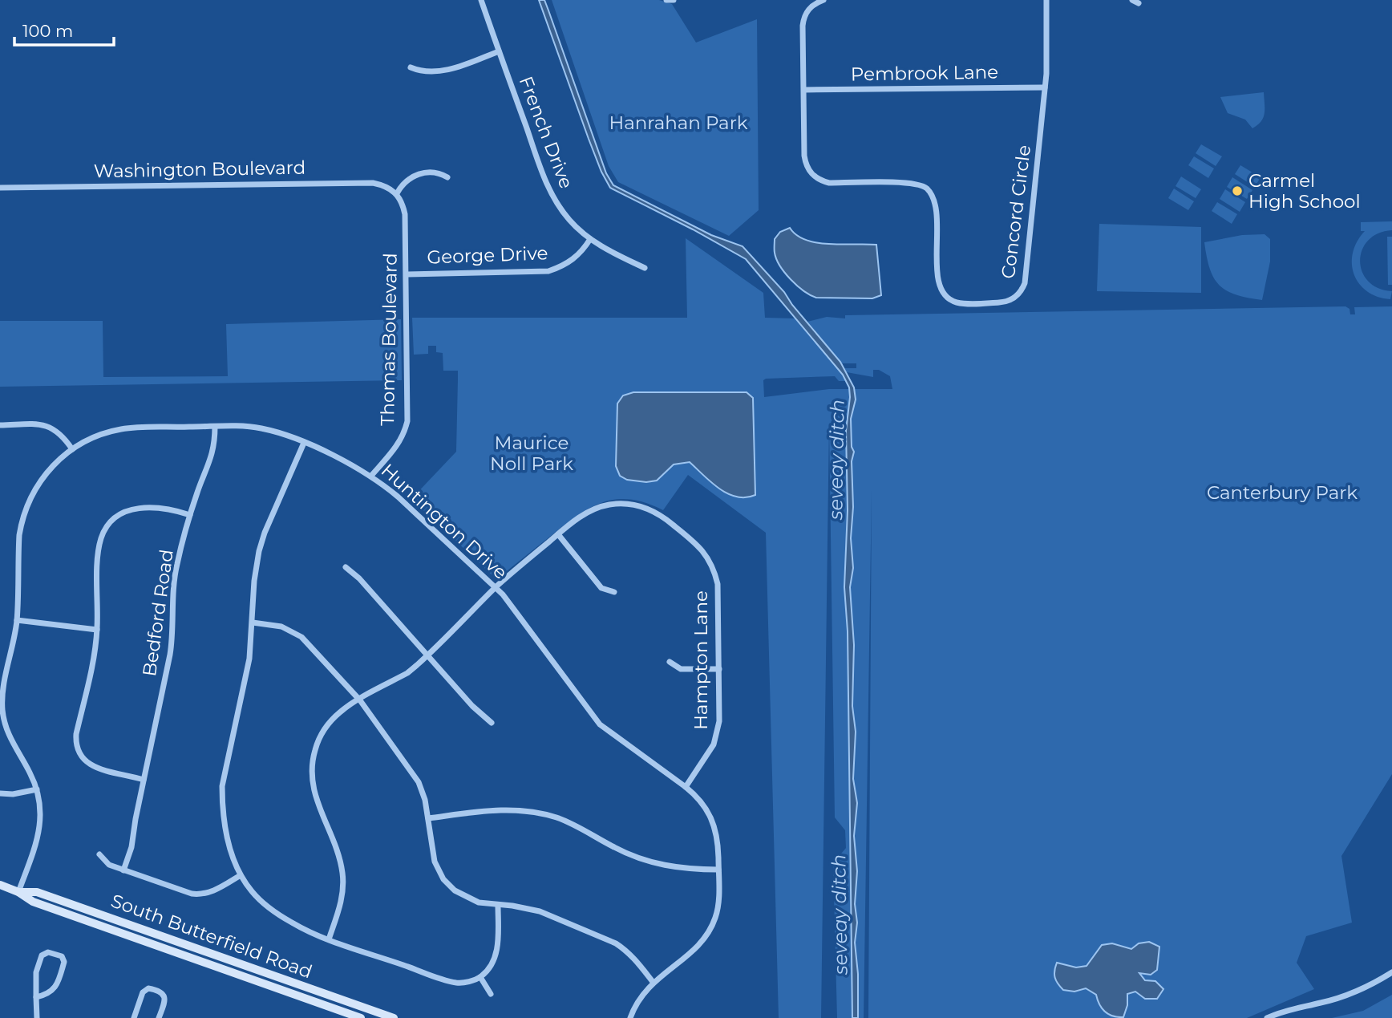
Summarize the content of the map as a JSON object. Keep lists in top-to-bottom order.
{
  "streets": {
    "main road": ["South Butterfield Road"],
    "street": [
      "Pembrook Lane",
      "French Drive",
      "Washington Boulevard",
      "Concord Circle",
      "George Drive",
      "Thomas Boulevard",
      "Huntington Drive",
      "Bedford Road",
      "Hampton Lane"
    ]
  },
  "crossings": [
    ["Pembrook Lane", "Concord Circle"],
    ["French Drive", "George Drive"],
    ["Washington Boulevard", "Thomas Boulevard"],
    ["George Drive", "Thomas Boulevard"],
    ["Thomas Boulevard", "Huntington Drive"],
    ["Huntington Drive", "Bedford Road"],
    ["Huntington Drive", "Hampton Lane"],
    ["Huntington Drive", "South Butterfield Road"]
  ],
  "water": ["seveay ditch"],
  "parks": ["Hanrahan Park", "Maurice Noll Park", "Canterbury Park"],
  "places": ["Carmel High School"],
  "scale_bar": "100 m"
}
